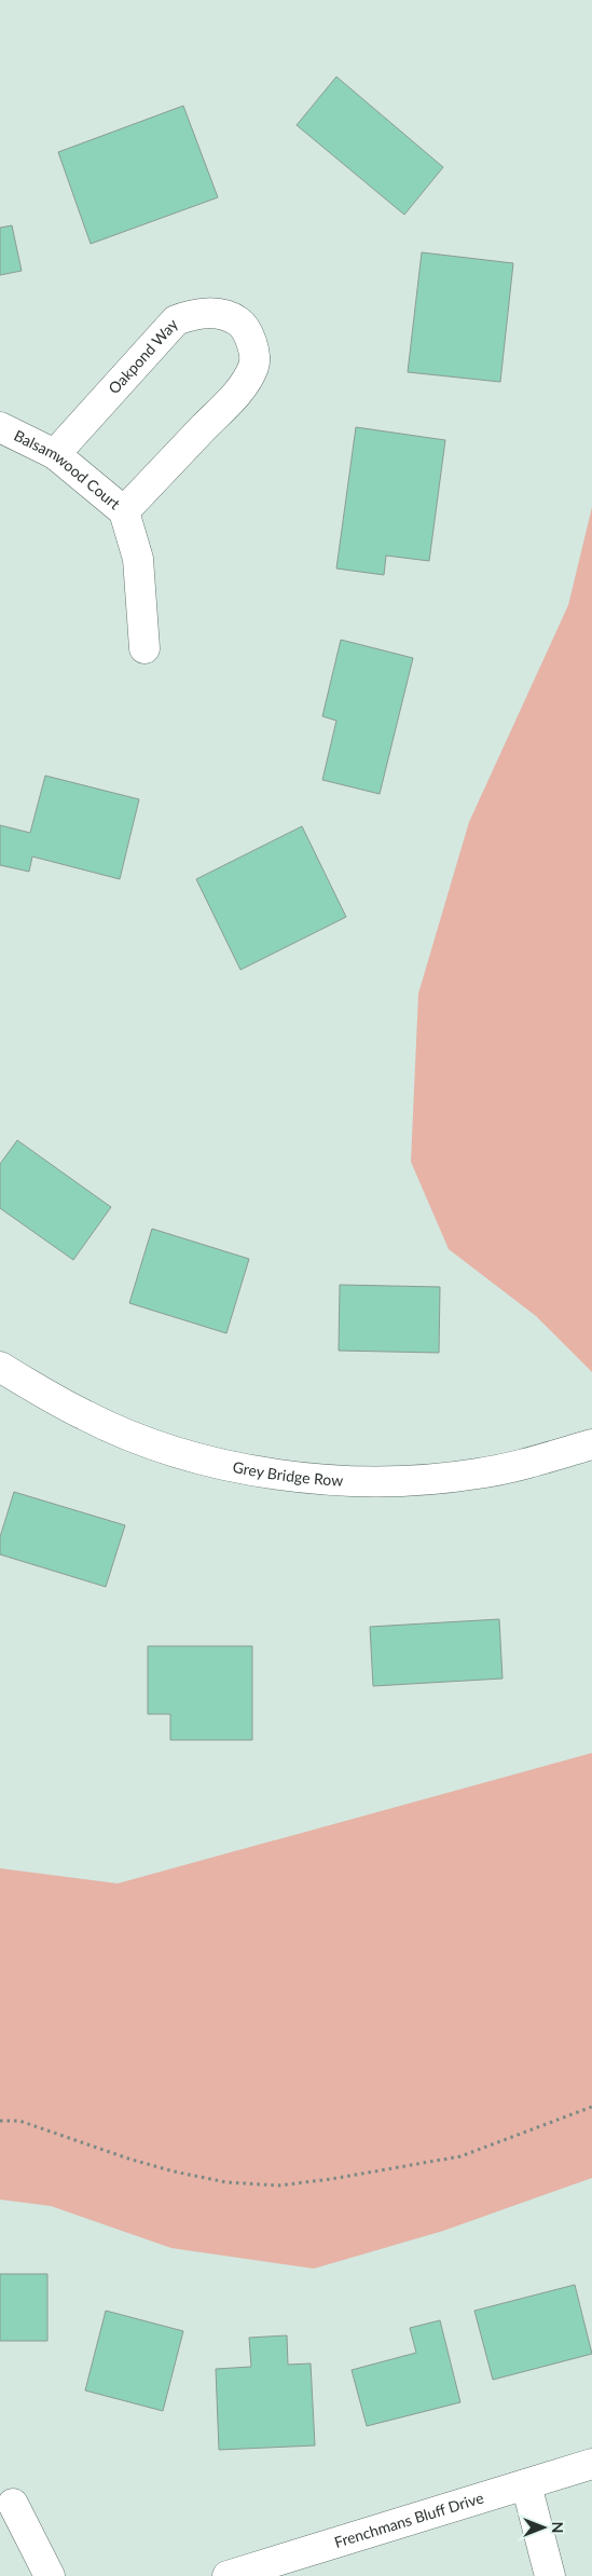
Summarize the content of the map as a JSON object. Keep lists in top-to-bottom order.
{
  "streets": {
    "street": [
      "Oakpond Way",
      "Balsamwood Court",
      "Grey Bridge Row",
      "Frenchmans Bluff Drive"
    ]
  },
  "crossings": [
    ["Oakpond Way", "Balsamwood Court"]
  ],
  "north": "right"
}
